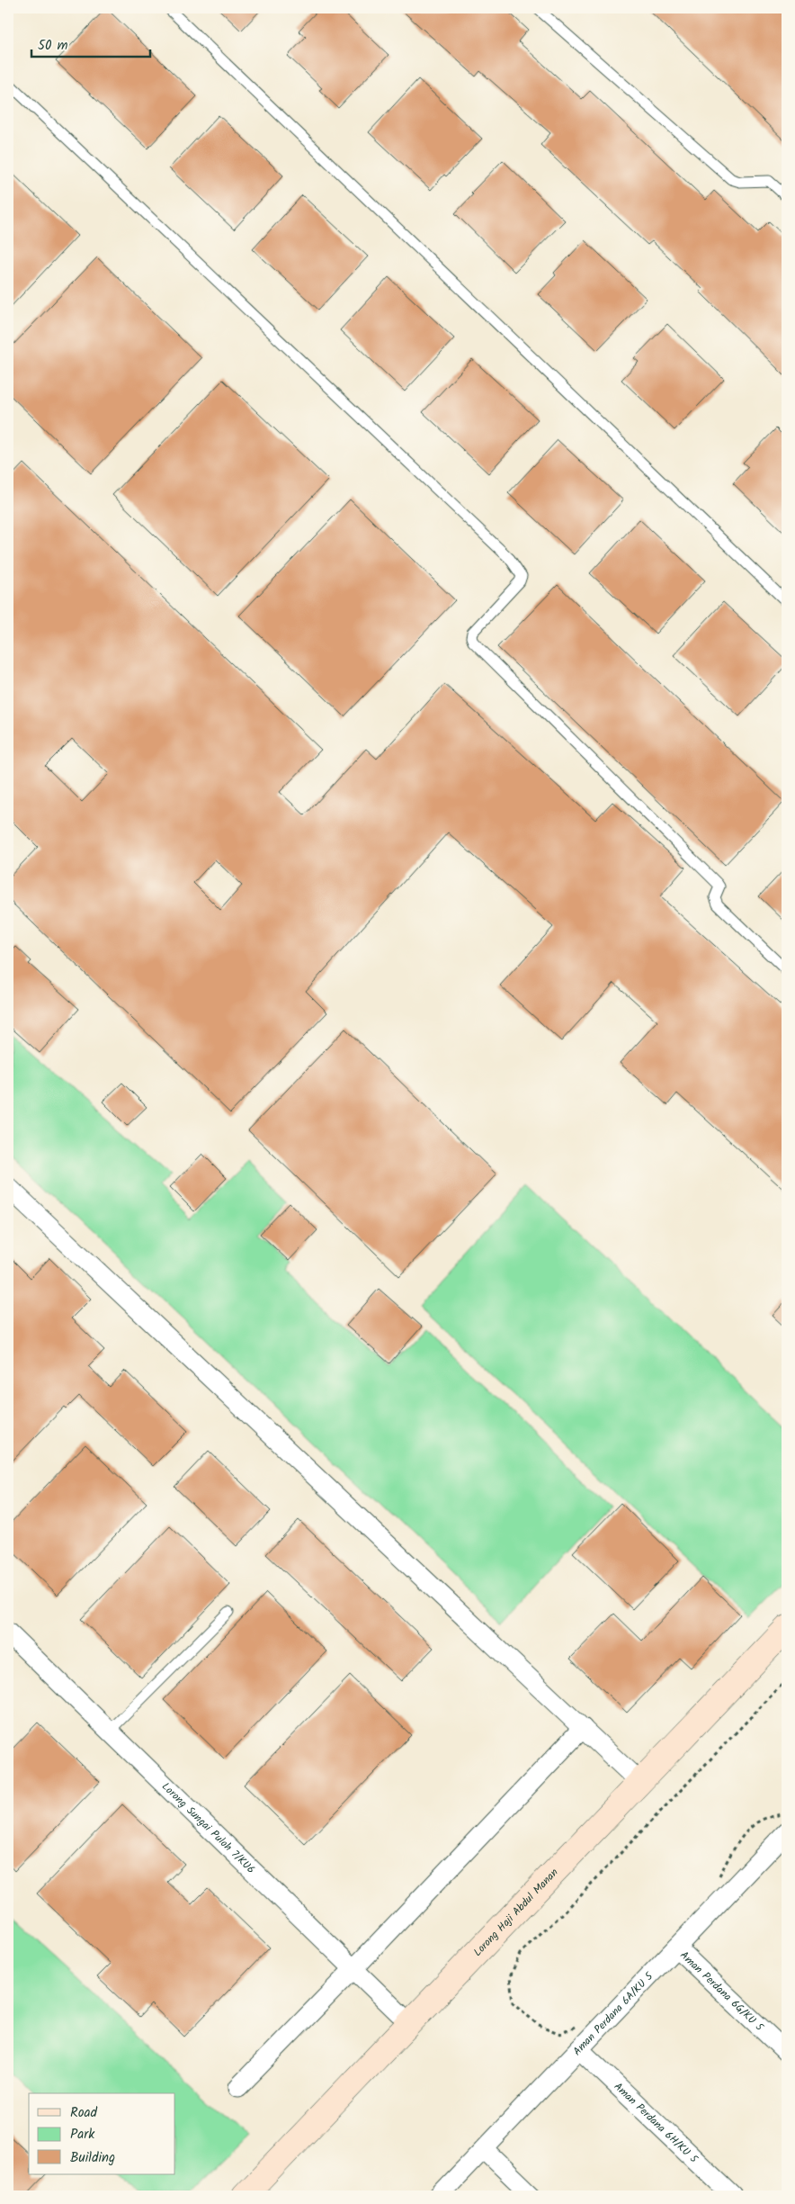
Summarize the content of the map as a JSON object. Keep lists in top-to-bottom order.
{
  "streets": {
    "street": [
      "Lorong Sungai Puloh 7/KU6",
      "Lorong Haji Abdul Manan",
      "Aman Perdana 6G/KU 5",
      "Aman Perdana 6A/KU 5",
      "Aman Perdana 6H/KU 5"
    ]
  },
  "crossings": [
    ["Lorong Sungai Puloh 7/KU6", "Lorong Haji Abdul Manan"],
    ["Aman Perdana 6G/KU 5", "Aman Perdana 6A/KU 5"],
    ["Aman Perdana 6A/KU 5", "Aman Perdana 6H/KU 5"]
  ],
  "legend": ["Road", "Park", "Building"],
  "scale_bar": "50 m"
}
